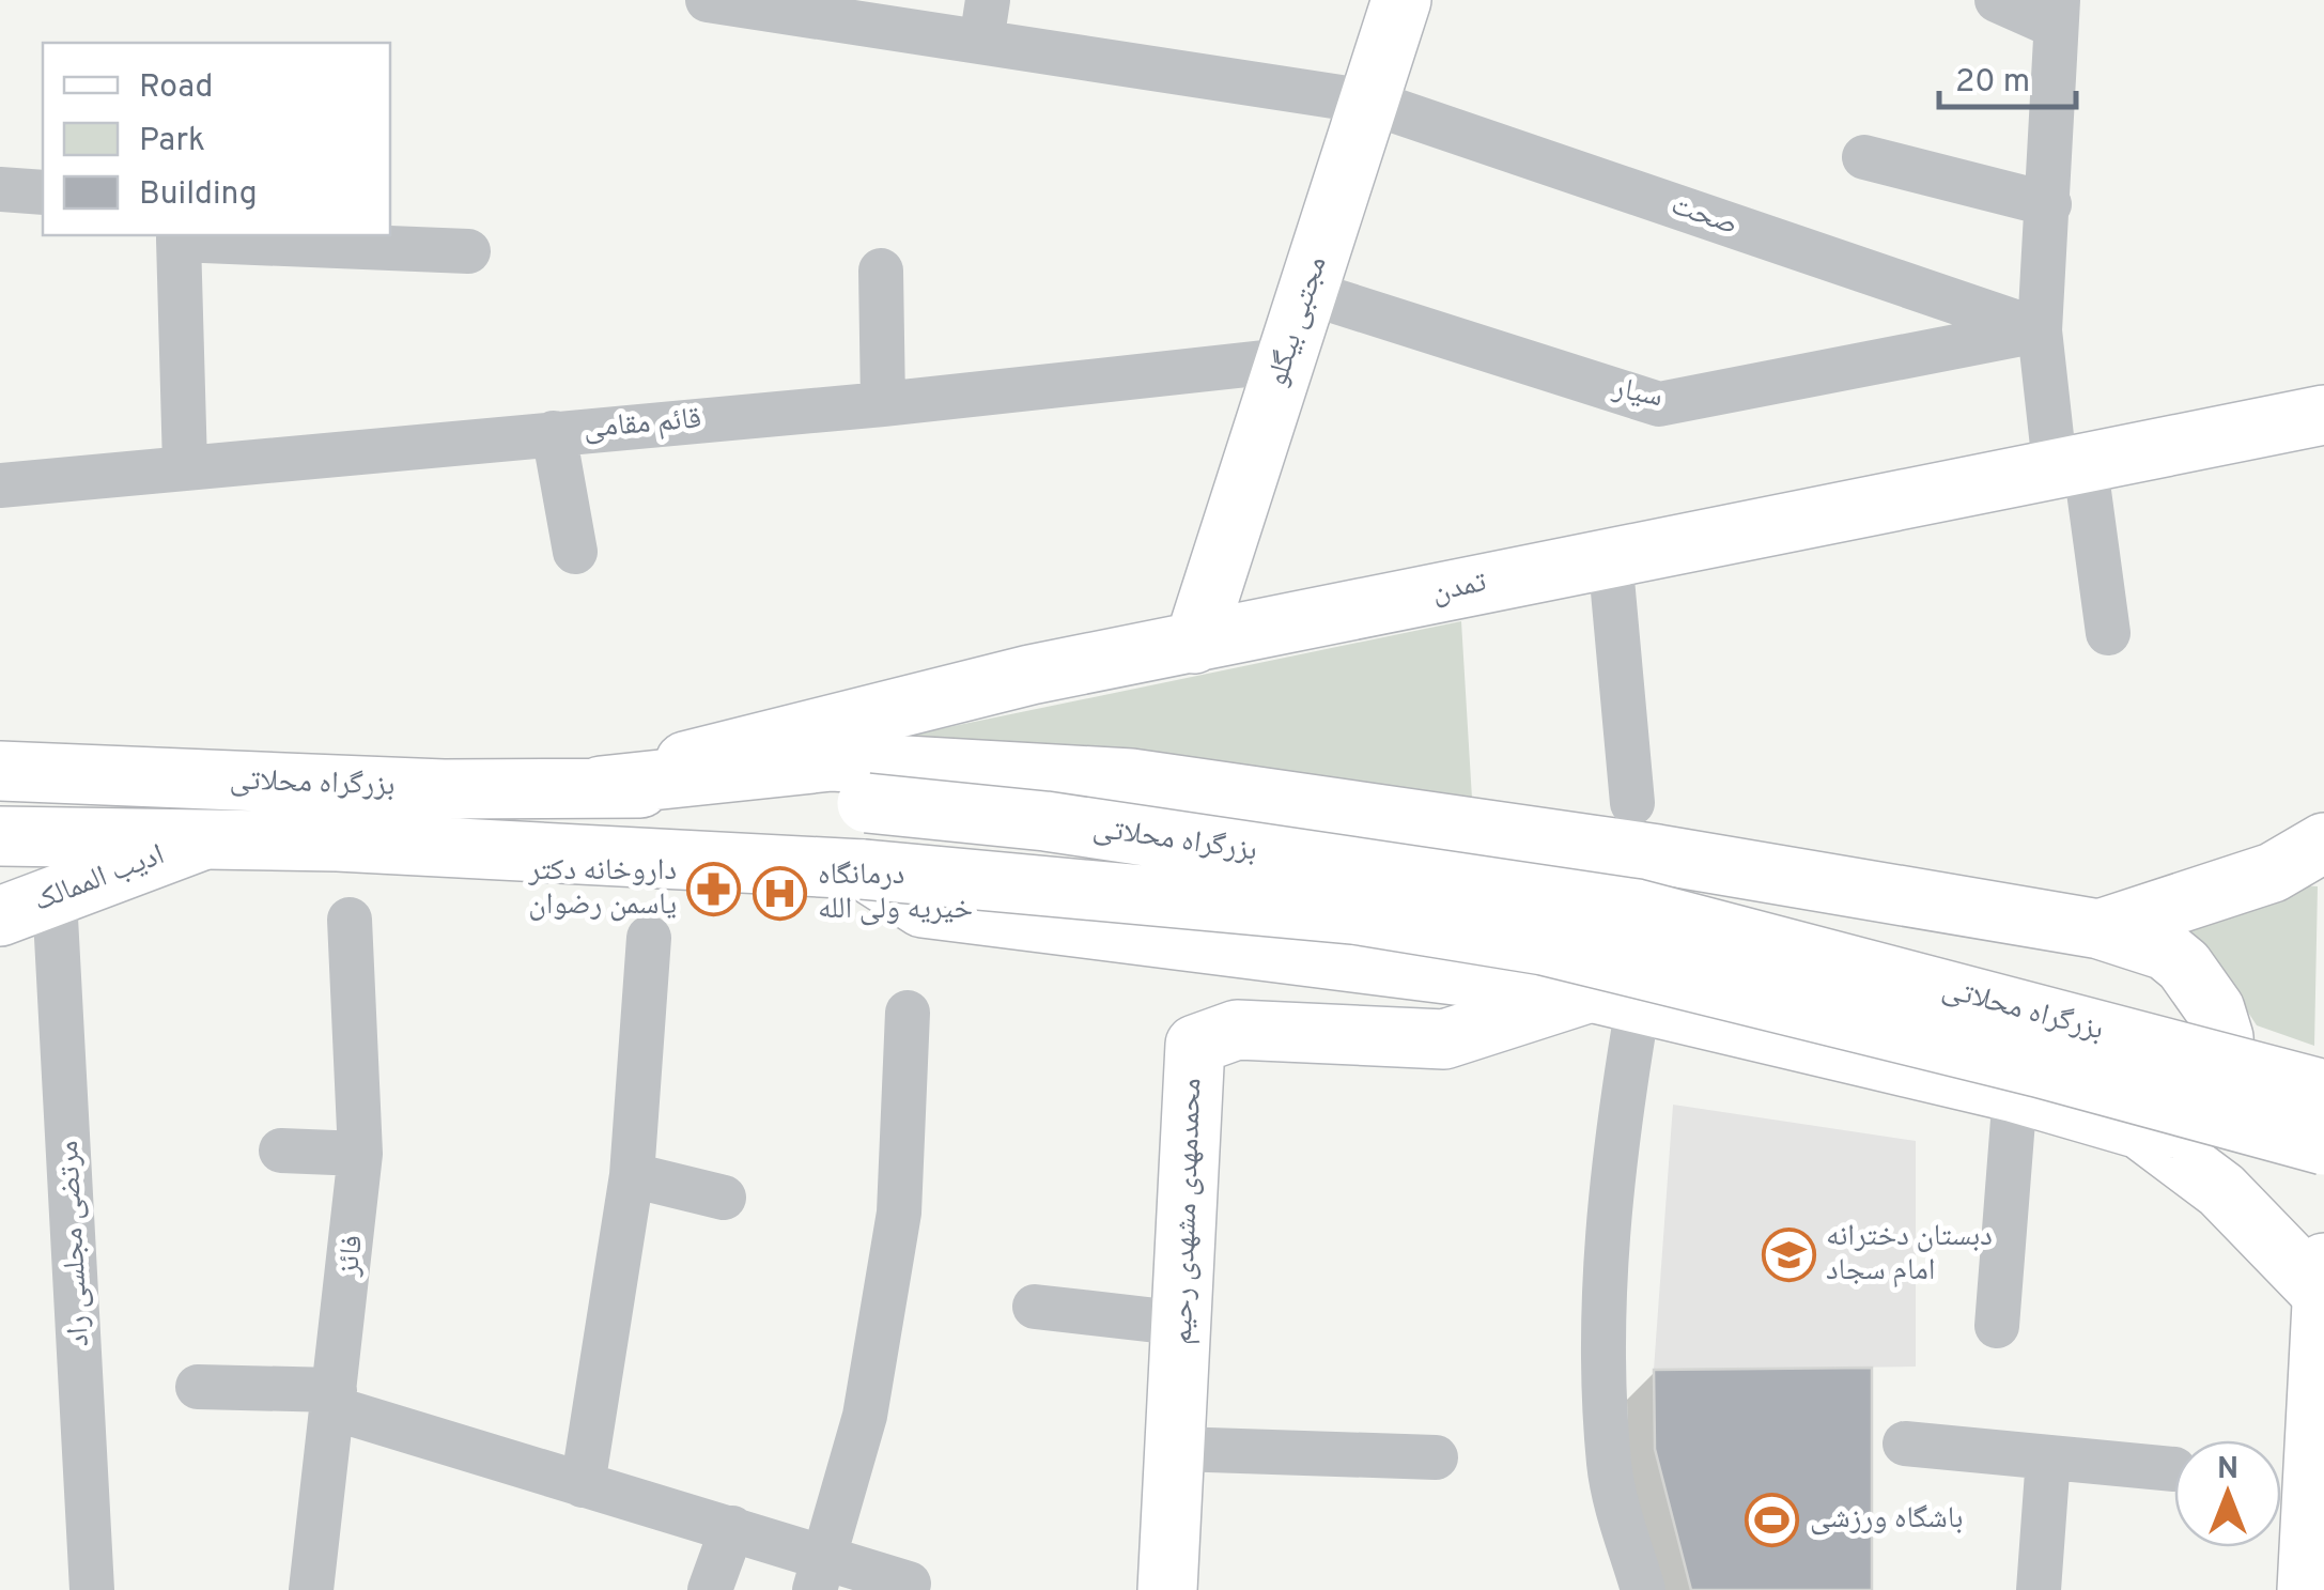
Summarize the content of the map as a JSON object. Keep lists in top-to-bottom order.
{
  "streets": {
    "main road": [
      "مجتبی بیگلو",
      "تمدن",
      "بزرگراه محلاتی",
      "ادیب الممالک",
      "محمدمهدی مشهدی رحیم"
    ],
    "street": [
      "صحت",
      "سیار",
      "قائم مقامی",
      "مرتضی مجلسی راد",
      "فائز"
    ]
  },
  "crossings": [
    ["صحت", "مجتبی بیگلو"],
    ["صحت", "سیار"],
    ["مجتبی بیگلو", "سیار"],
    ["مجتبی بیگلو", "قائم مقامی"],
    ["مجتبی بیگلو", "تمدن"],
    ["تمدن", "بزرگراه محلاتی"],
    ["بزرگراه محلاتی", "ادیب الممالک"],
    ["ادیب الممالک", "مرتضی مجلسی راد"]
  ],
  "places": {
    "pharmacy": ["داروخانه دکتر یاسمن رضوان"],
    "hospital": ["درمانگاه خیریه ولی الله"],
    "school or university": ["دبستان دخترانه امام سجاد"],
    "sports": ["باشگاه ورزشی"]
  },
  "legend": ["Road", "Park", "Building"],
  "scale_bar": "20 m",
  "north": "top"
}
